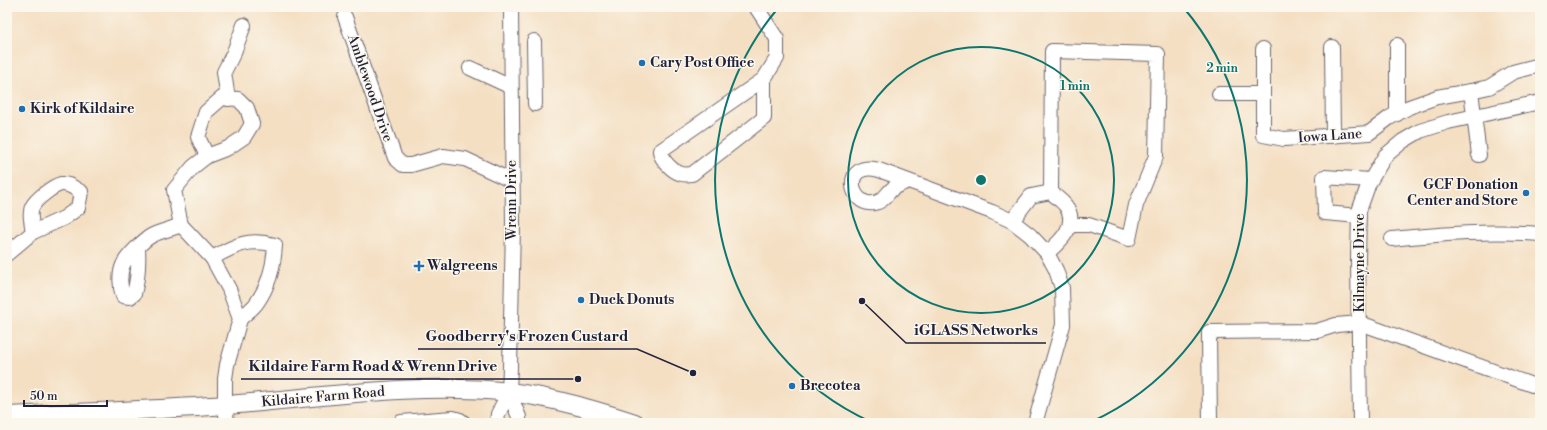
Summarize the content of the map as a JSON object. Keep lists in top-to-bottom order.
{
  "streets": {
    "main road": ["Kildaire Farm Road"],
    "street": [
      "Amblewood Drive",
      "Iowa Lane",
      "Wrenn Drive",
      "Kilmayne Drive"
    ]
  },
  "crossings": [
    ["Amblewood Drive", "Wrenn Drive"],
    ["Wrenn Drive", "Kildaire Farm Road"]
  ],
  "places": {
    "other": [
      "Cary Post Office",
      "Kirk of Kildaire",
      "GCF Donation Center and Store",
      "Duck Donuts",
      "iGLASS Networks",
      "Goodberry's Frozen Custard",
      "Kildaire Farm Road & Wrenn Drive",
      "Brecotea"
    ],
    "health": ["Walgreens"]
  },
  "scale_bar": "50 m",
  "rings": ["2 min", "1 min"]
}
